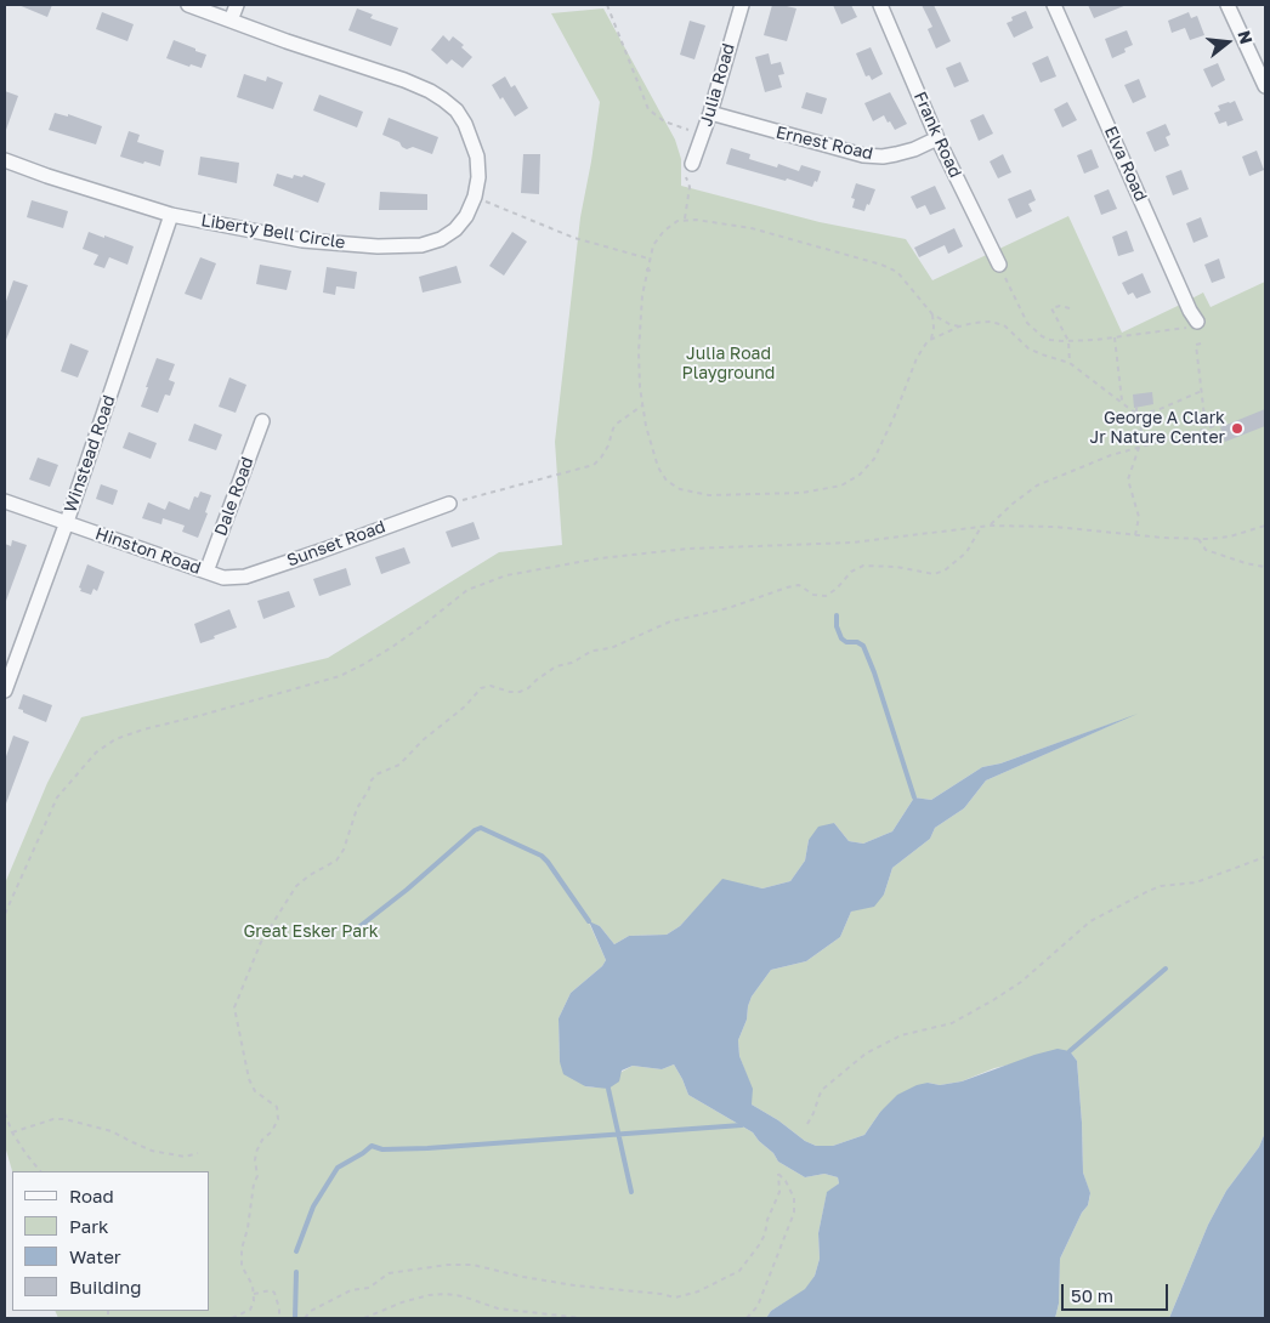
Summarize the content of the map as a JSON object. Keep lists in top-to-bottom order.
{
  "streets": {
    "street": [
      "Julia Road",
      "Frank Road",
      "Ernest Road",
      "Elva Road",
      "Liberty Bell Circle",
      "Winstead Road",
      "Dale Road",
      "Sunset Road",
      "Hinston Road"
    ]
  },
  "crossings": [
    ["Julia Road", "Ernest Road"],
    ["Frank Road", "Ernest Road"],
    ["Liberty Bell Circle", "Winstead Road"],
    ["Winstead Road", "Hinston Road"],
    ["Dale Road", "Hinston Road"],
    ["Sunset Road", "Hinston Road"]
  ],
  "parks": ["Julia Road Playground", "Great Esker Park"],
  "places": ["George A Clark Jr Nature Center"],
  "legend": [
    "Road",
    "Park",
    "Water",
    "Building"
  ],
  "scale_bar": "50 m",
  "north": "right"
}
